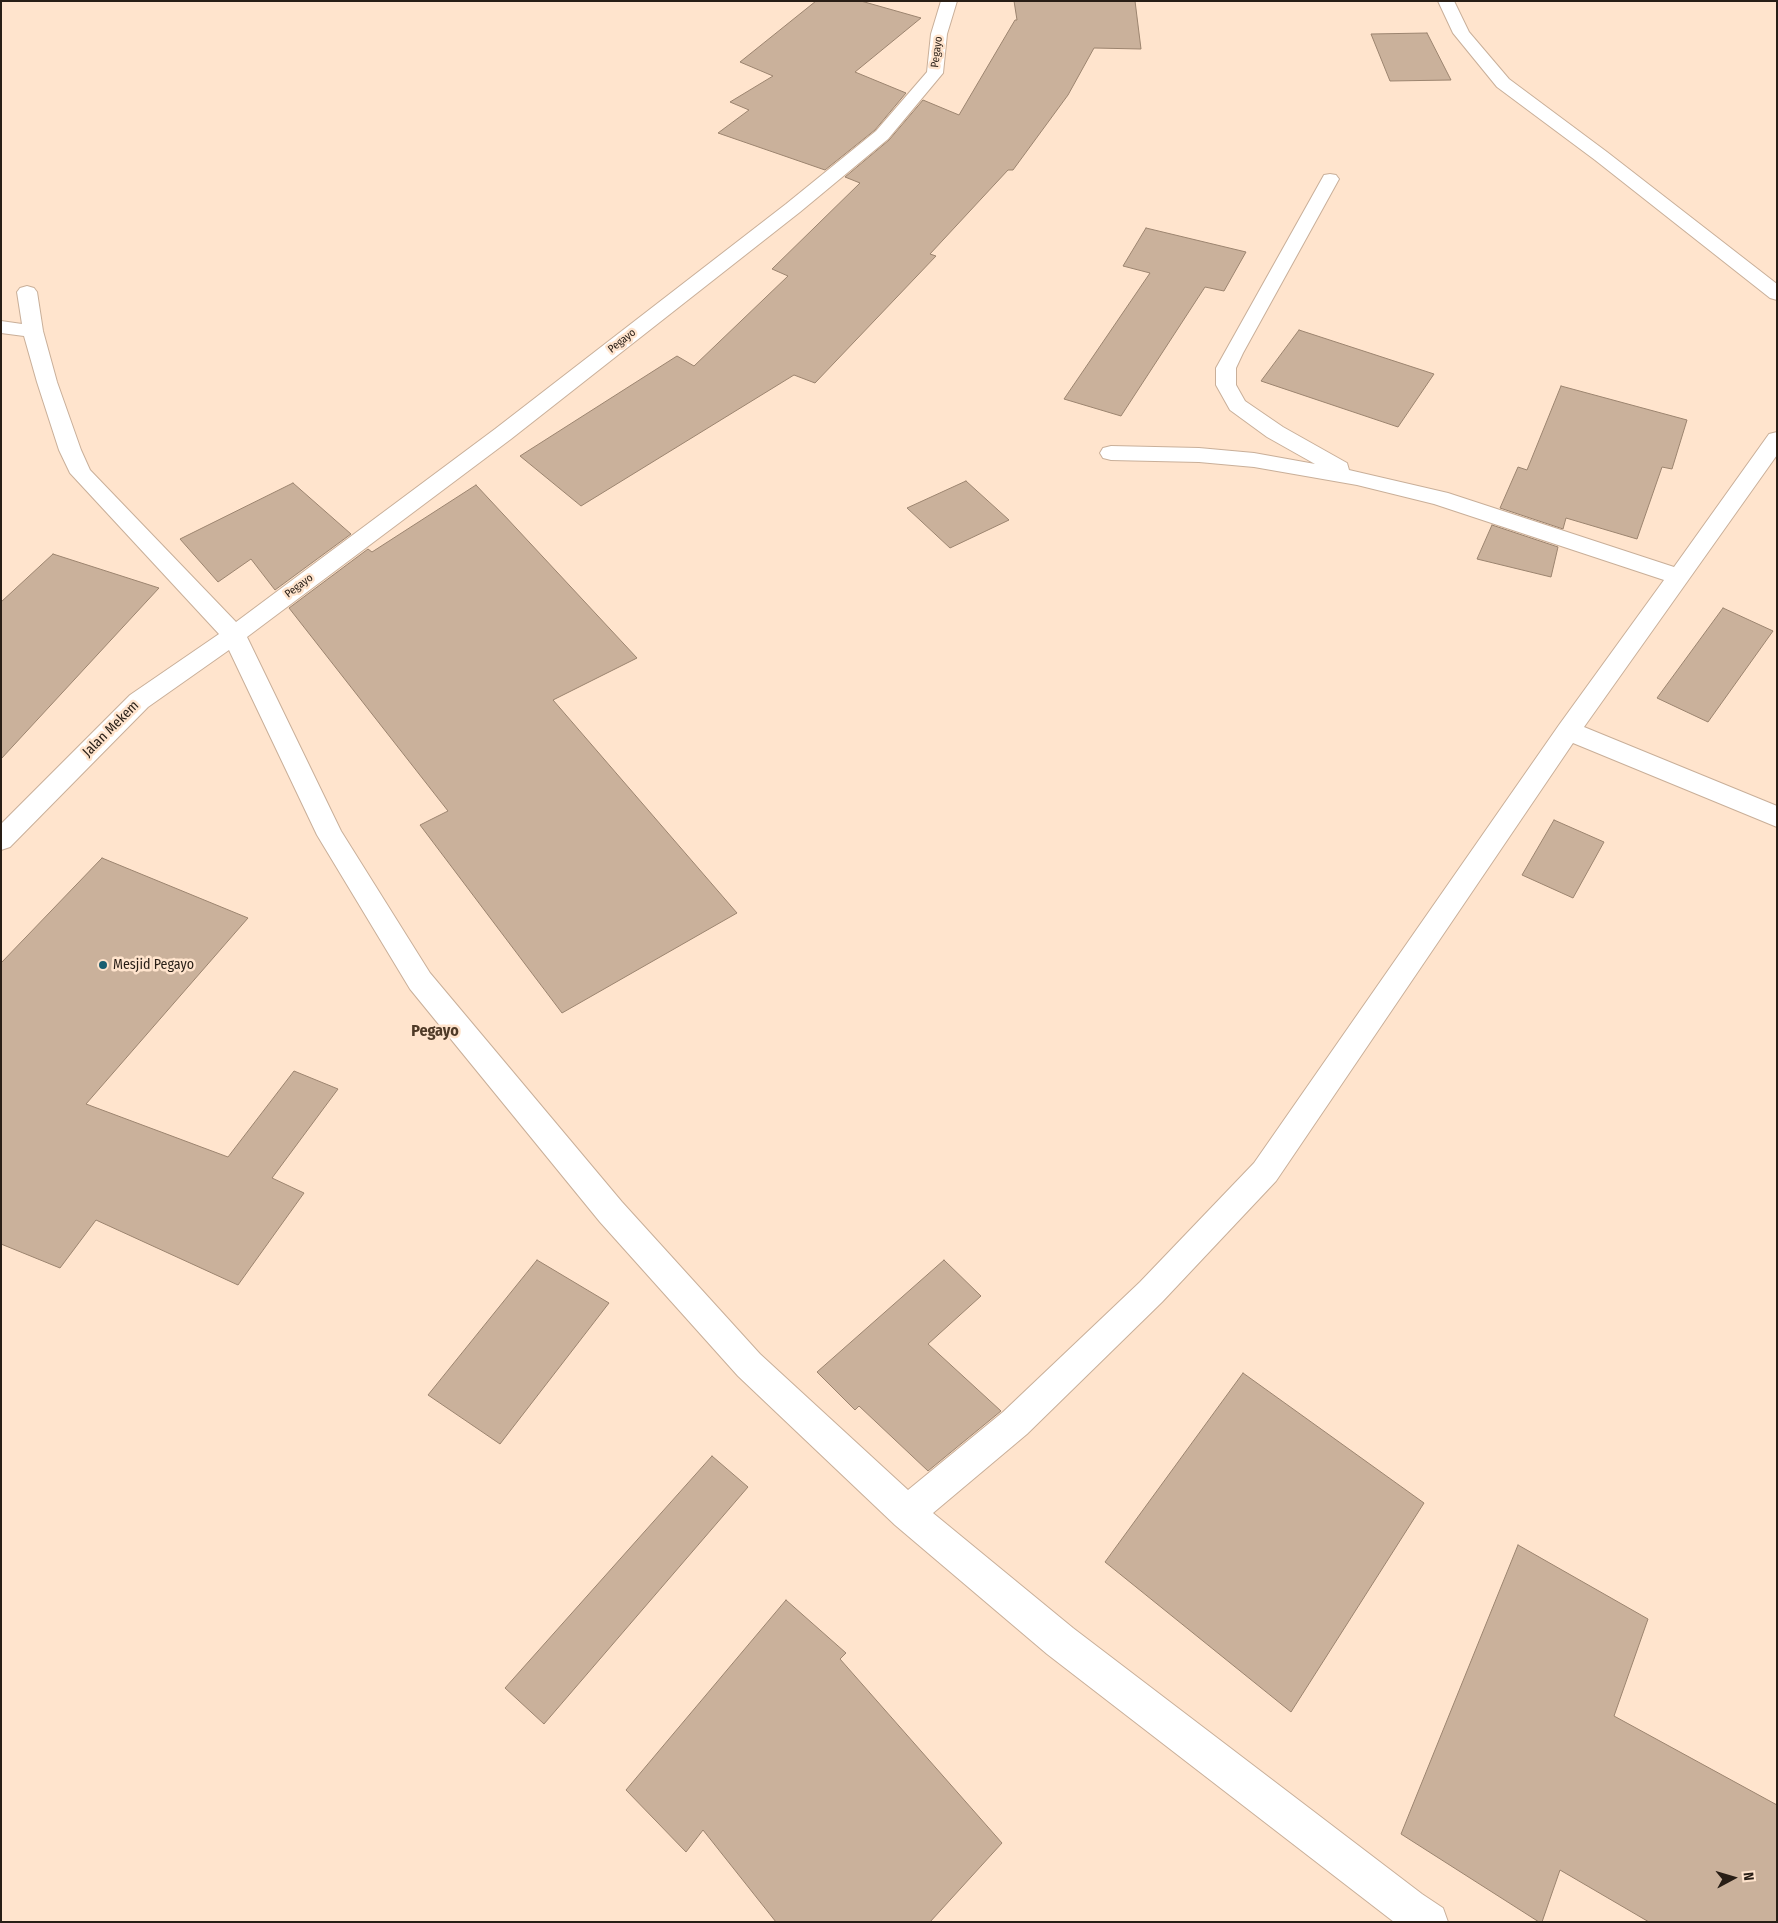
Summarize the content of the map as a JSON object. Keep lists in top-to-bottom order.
{
  "streets": {
    "street": ["Pegayo", "Jalan Mekem"]
  },
  "crossings": [
    ["Pegayo", "Jalan Mekem"]
  ],
  "districts": ["Pegayo"],
  "places": ["Mesjid Pegayo"],
  "north": "right"
}
